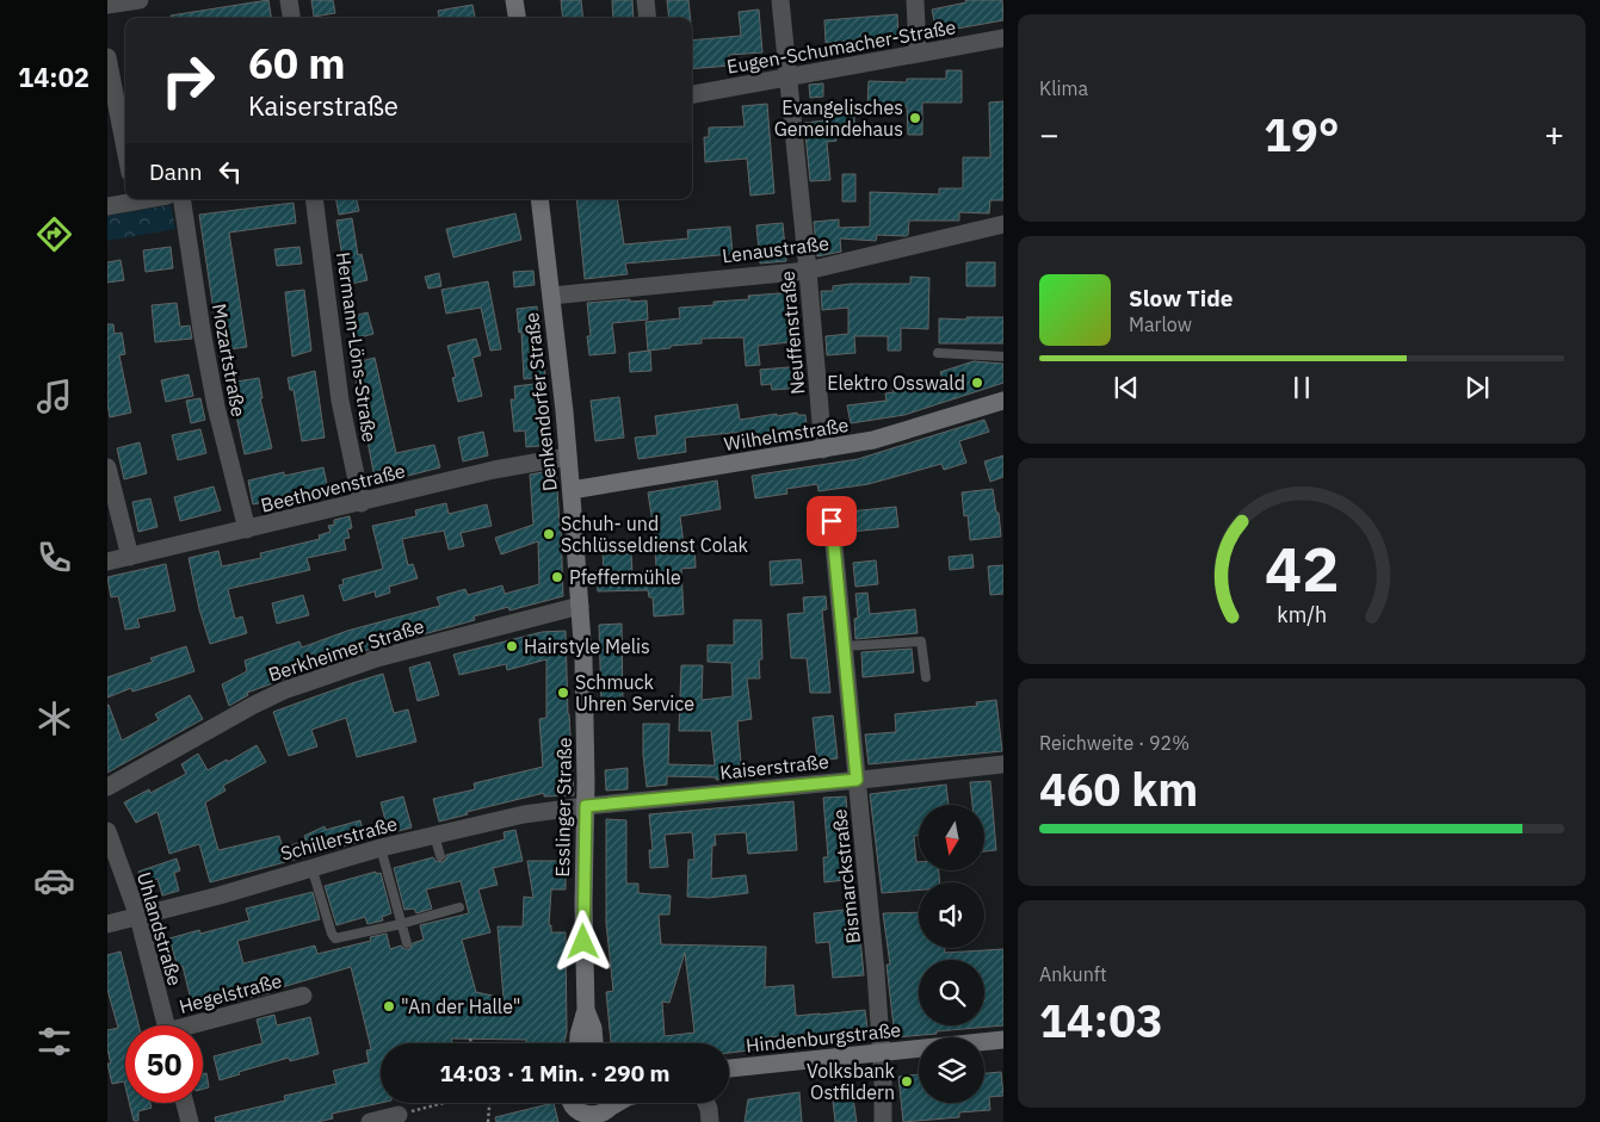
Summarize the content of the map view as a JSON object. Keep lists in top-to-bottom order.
{
  "streets": {
    "main road": [
      "Denkendorfer Straße",
      "Wilhelmstraße",
      "Esslinger Straße",
      "Hindenburgstraße"
    ],
    "street": [
      "Eugen-Schumacher-Straße",
      "Lenaustraße",
      "Neuffenstraße",
      "Hermann-Löns-Straße",
      "Mozartstraße",
      "Beethovenstraße",
      "Berkheimer Straße",
      "Kaiserstraße",
      "Schillerstraße",
      "Bismarckstraße",
      "Uhlandstraße",
      "Hegelstraße"
    ]
  },
  "crossings": [
    ["Eugen-Schumacher-Straße", "Neuffenstraße"],
    ["Lenaustraße", "Neuffenstraße"],
    ["Lenaustraße", "Denkendorfer Straße"],
    ["Neuffenstraße", "Wilhelmstraße"],
    ["Hermann-Löns-Straße", "Beethovenstraße"],
    ["Mozartstraße", "Beethovenstraße"],
    ["Denkendorfer Straße", "Wilhelmstraße"],
    ["Denkendorfer Straße", "Beethovenstraße"],
    ["Denkendorfer Straße", "Berkheimer Straße"],
    ["Denkendorfer Straße", "Esslinger Straße"],
    ["Berkheimer Straße", "Esslinger Straße"],
    ["Kaiserstraße", "Esslinger Straße"],
    ["Kaiserstraße", "Schillerstraße"],
    ["Kaiserstraße", "Bismarckstraße"],
    ["Esslinger Straße", "Schillerstraße"],
    ["Schillerstraße", "Uhlandstraße"],
    ["Bismarckstraße", "Hindenburgstraße"]
  ],
  "places": [
    "Evangelisches Gemeindehaus",
    "Elektro Osswald",
    "Schuh- und Schlüsseldienst Colak",
    "Pfeffermühle",
    "Hairstyle Melis",
    "Schmuck Uhren Service",
    "\"An der Halle\"",
    "Volksbank Ostfildern"
  ],
  "north": "bottom",
  "page": {
    "tabs": "14:02",
    "tile": [
      "Klima",
      ["Reichweite · 92%", "460 km"],
      ["Ankunft", "14:03"]
    ],
    "turn": ["60 m", "Kaiserstraße"],
    "heat": ["−", "19°", "+"],
    "then": "Dann",
    "song": ["Slow Tide", "Marlow"],
    "limit": "50",
    "trip": "14:03 · 1 Min. · 290 m",
    "gauge": ["42", "km/h"]
  }
}
